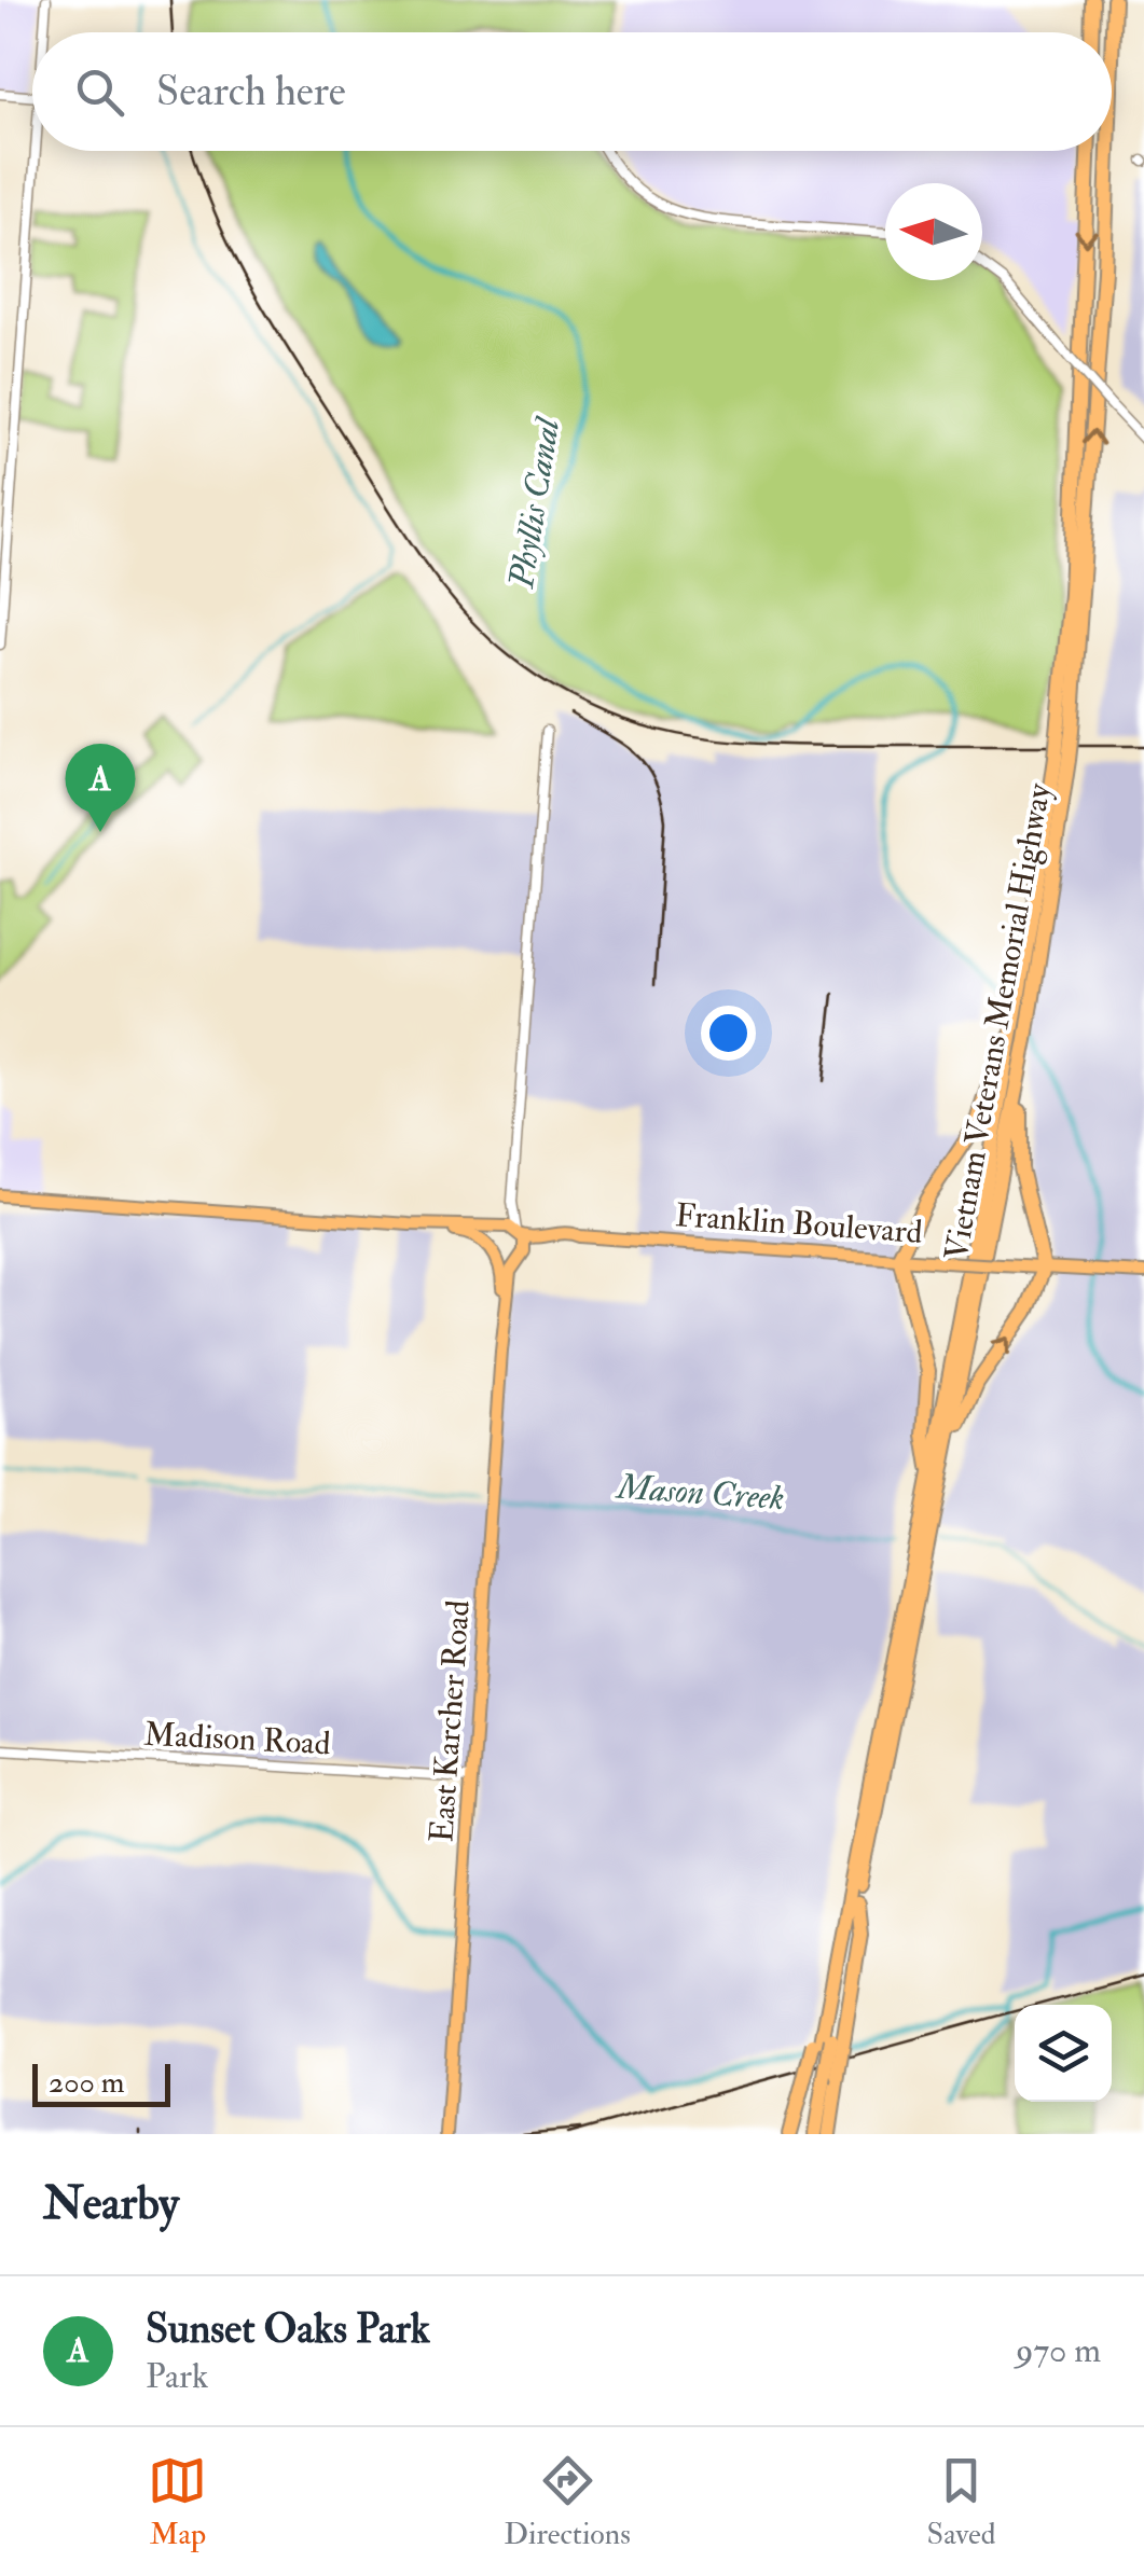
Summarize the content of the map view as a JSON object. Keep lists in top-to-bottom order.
{
  "streets": {
    "highway": ["Vietnam Veterans Memorial Highway"],
    "main road": ["Franklin Boulevard", "East Karcher Road"],
    "street": ["Madison Road"]
  },
  "crossings": [
    ["East Karcher Road", "Madison Road"]
  ],
  "water": ["Phyllis Canal", "Mason Creek"],
  "scale_bar": "200 m",
  "north": "left",
  "page": {
    "search": "Search here",
    "pins": "A",
    "scale": "200 m",
    "heading": "Nearby",
    "list": [
      {
        "mark": "A",
        "name": "Sunset Oaks Park",
        "note": "Park",
        "value": "970 m"
      }
    ],
    "nav": ["Map", "Directions", "Saved"]
  }
}
